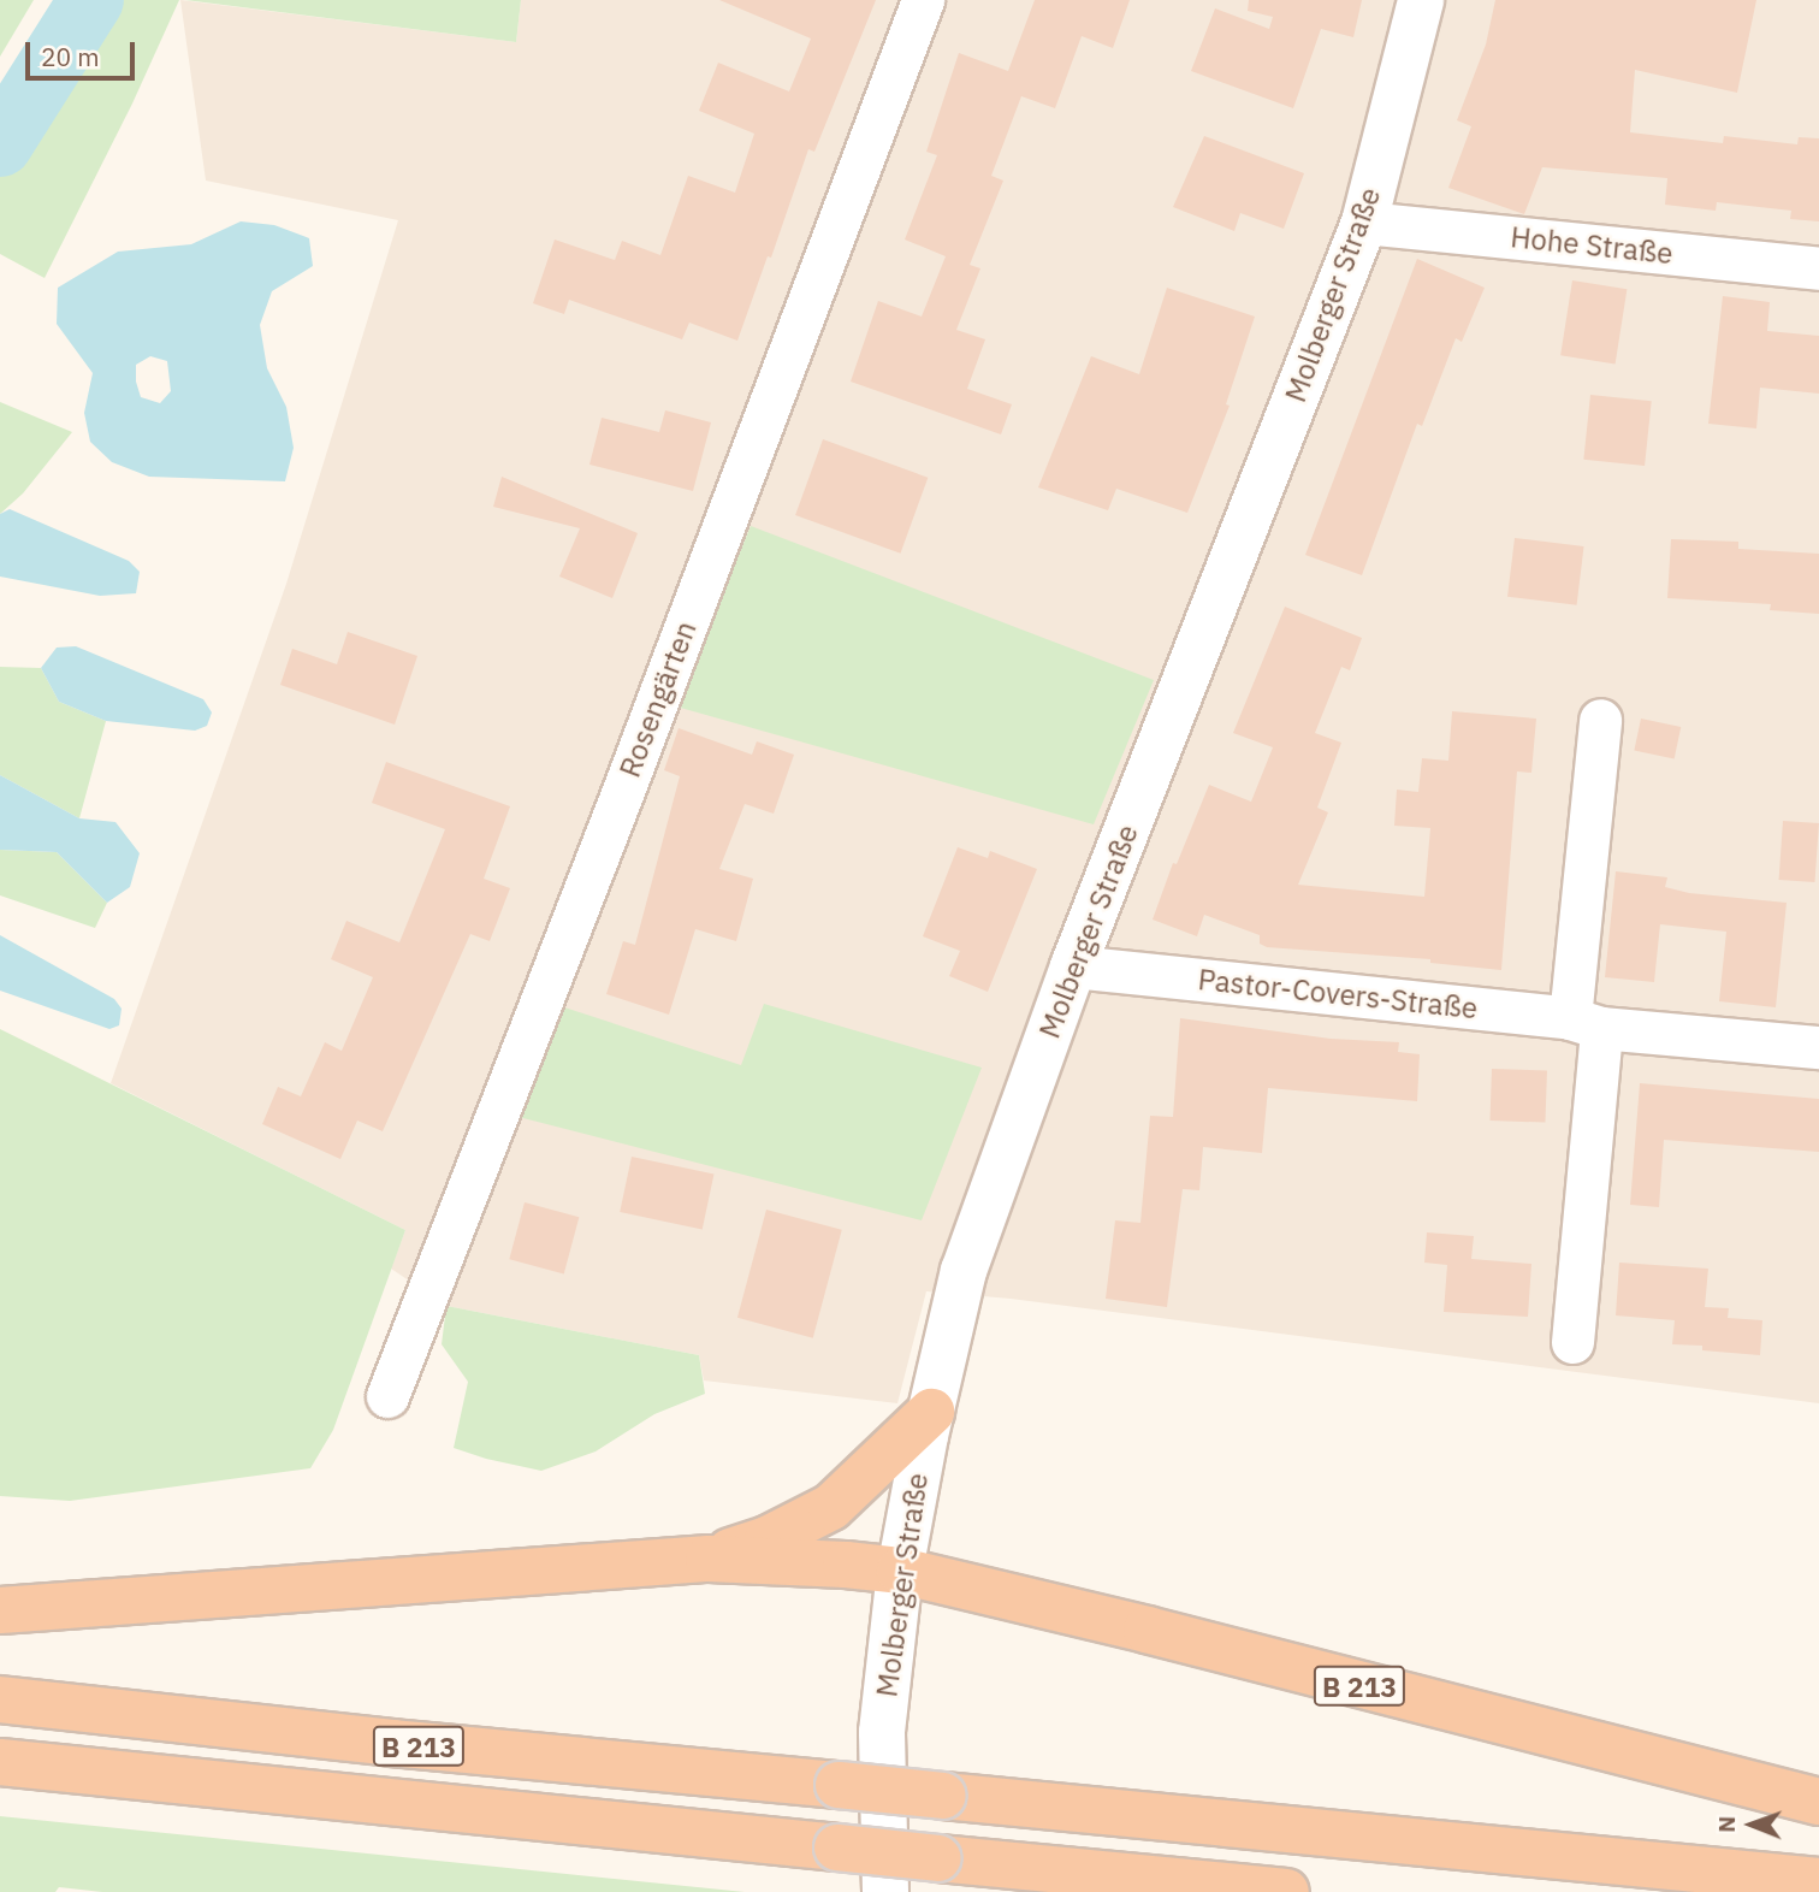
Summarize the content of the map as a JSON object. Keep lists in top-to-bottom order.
{
  "streets": {
    "highway": ["B 213"],
    "street": [
      "Hohe Straße",
      "Molberger Straße",
      "Rosengärten",
      "Pastor-Covers-Straße"
    ]
  },
  "crossings": [
    ["Hohe Straße", "Molberger Straße"],
    ["Molberger Straße", "Pastor-Covers-Straße"],
    ["Molberger Straße", "B 213"]
  ],
  "scale_bar": "20 m",
  "north": "left"
}
